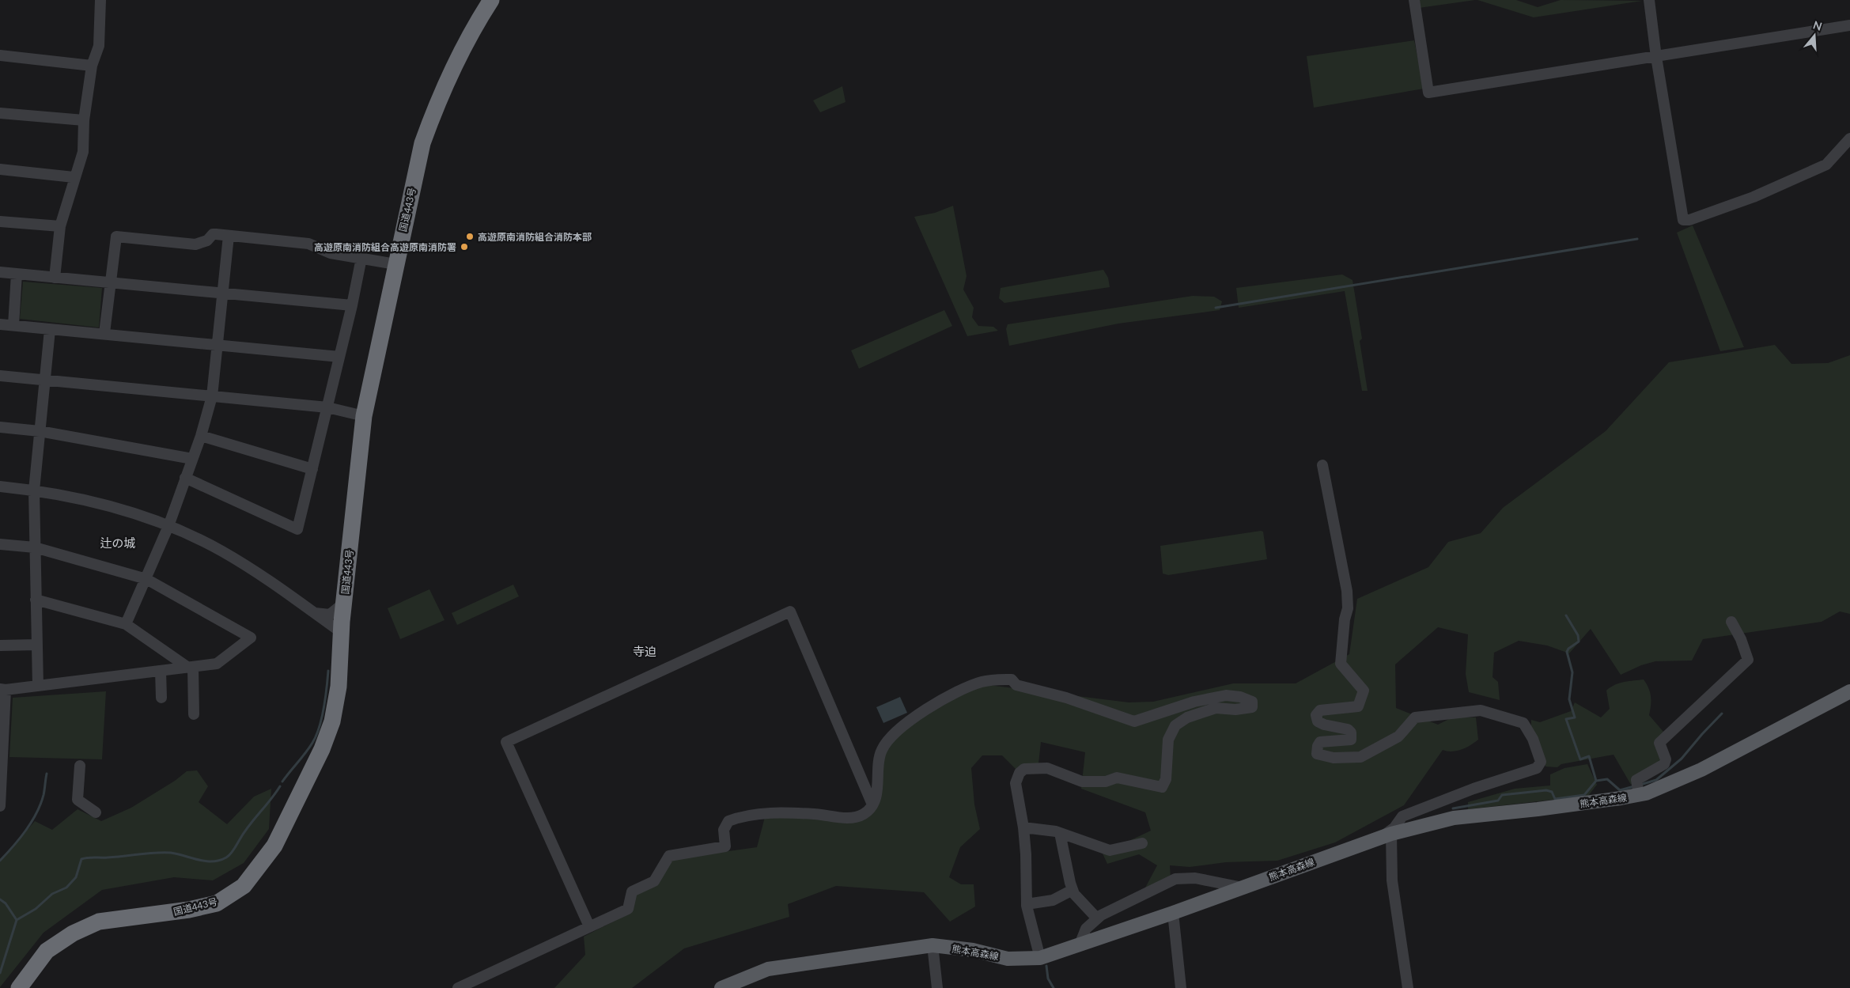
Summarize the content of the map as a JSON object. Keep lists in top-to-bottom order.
{
  "streets": {
    "highway": ["国道443号"],
    "main road": ["熊本高森線"]
  },
  "districts": ["辻の城", "寺迫"],
  "places": ["高遊原南消防組合消防本部", "高遊原南消防組合高遊原南消防署"],
  "north": "top"
}
